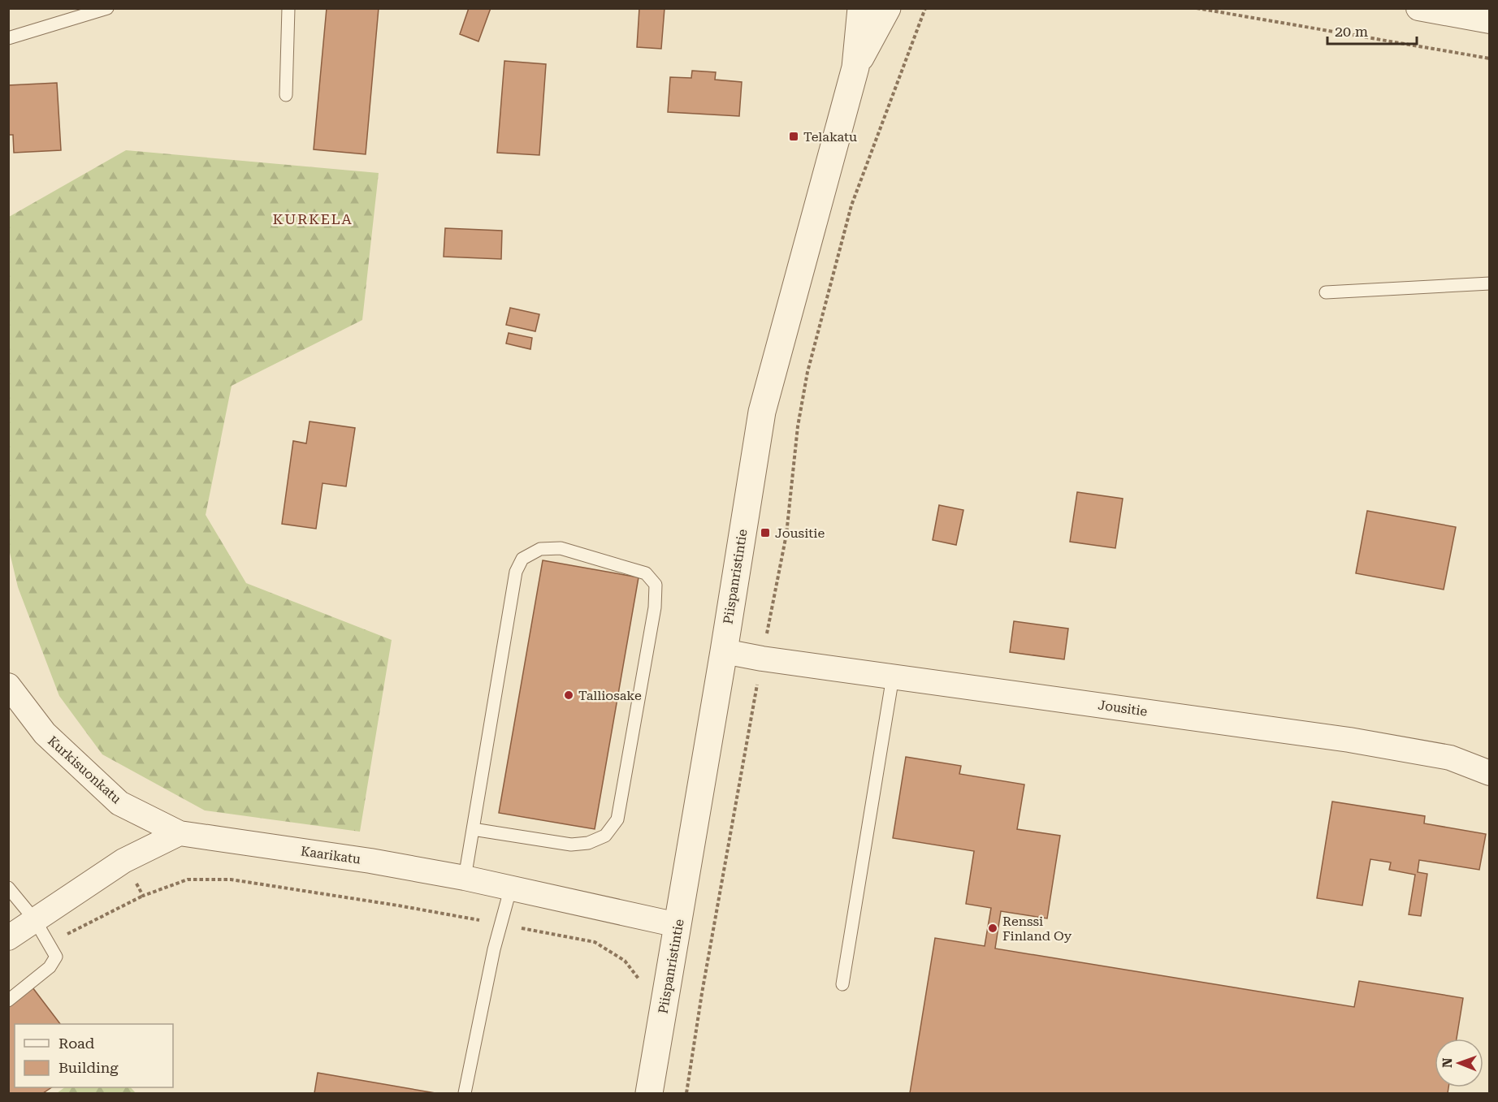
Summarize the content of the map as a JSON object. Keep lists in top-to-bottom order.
{
  "streets": {
    "street": [
      "Piispanristintie",
      "Jousitie",
      "Kurkisuonkatu",
      "Kaarikatu"
    ]
  },
  "crossings": [
    ["Piispanristintie", "Jousitie"],
    ["Piispanristintie", "Kaarikatu"],
    ["Kurkisuonkatu", "Kaarikatu"]
  ],
  "districts": ["KURKELA"],
  "places": {
    "transit": ["Telakatu", "Jousitie"],
    "other": ["Talliosake", "Renssi Finland Oy"]
  },
  "legend": ["Road", "Building"],
  "scale_bar": "20 m",
  "north": "left"
}
